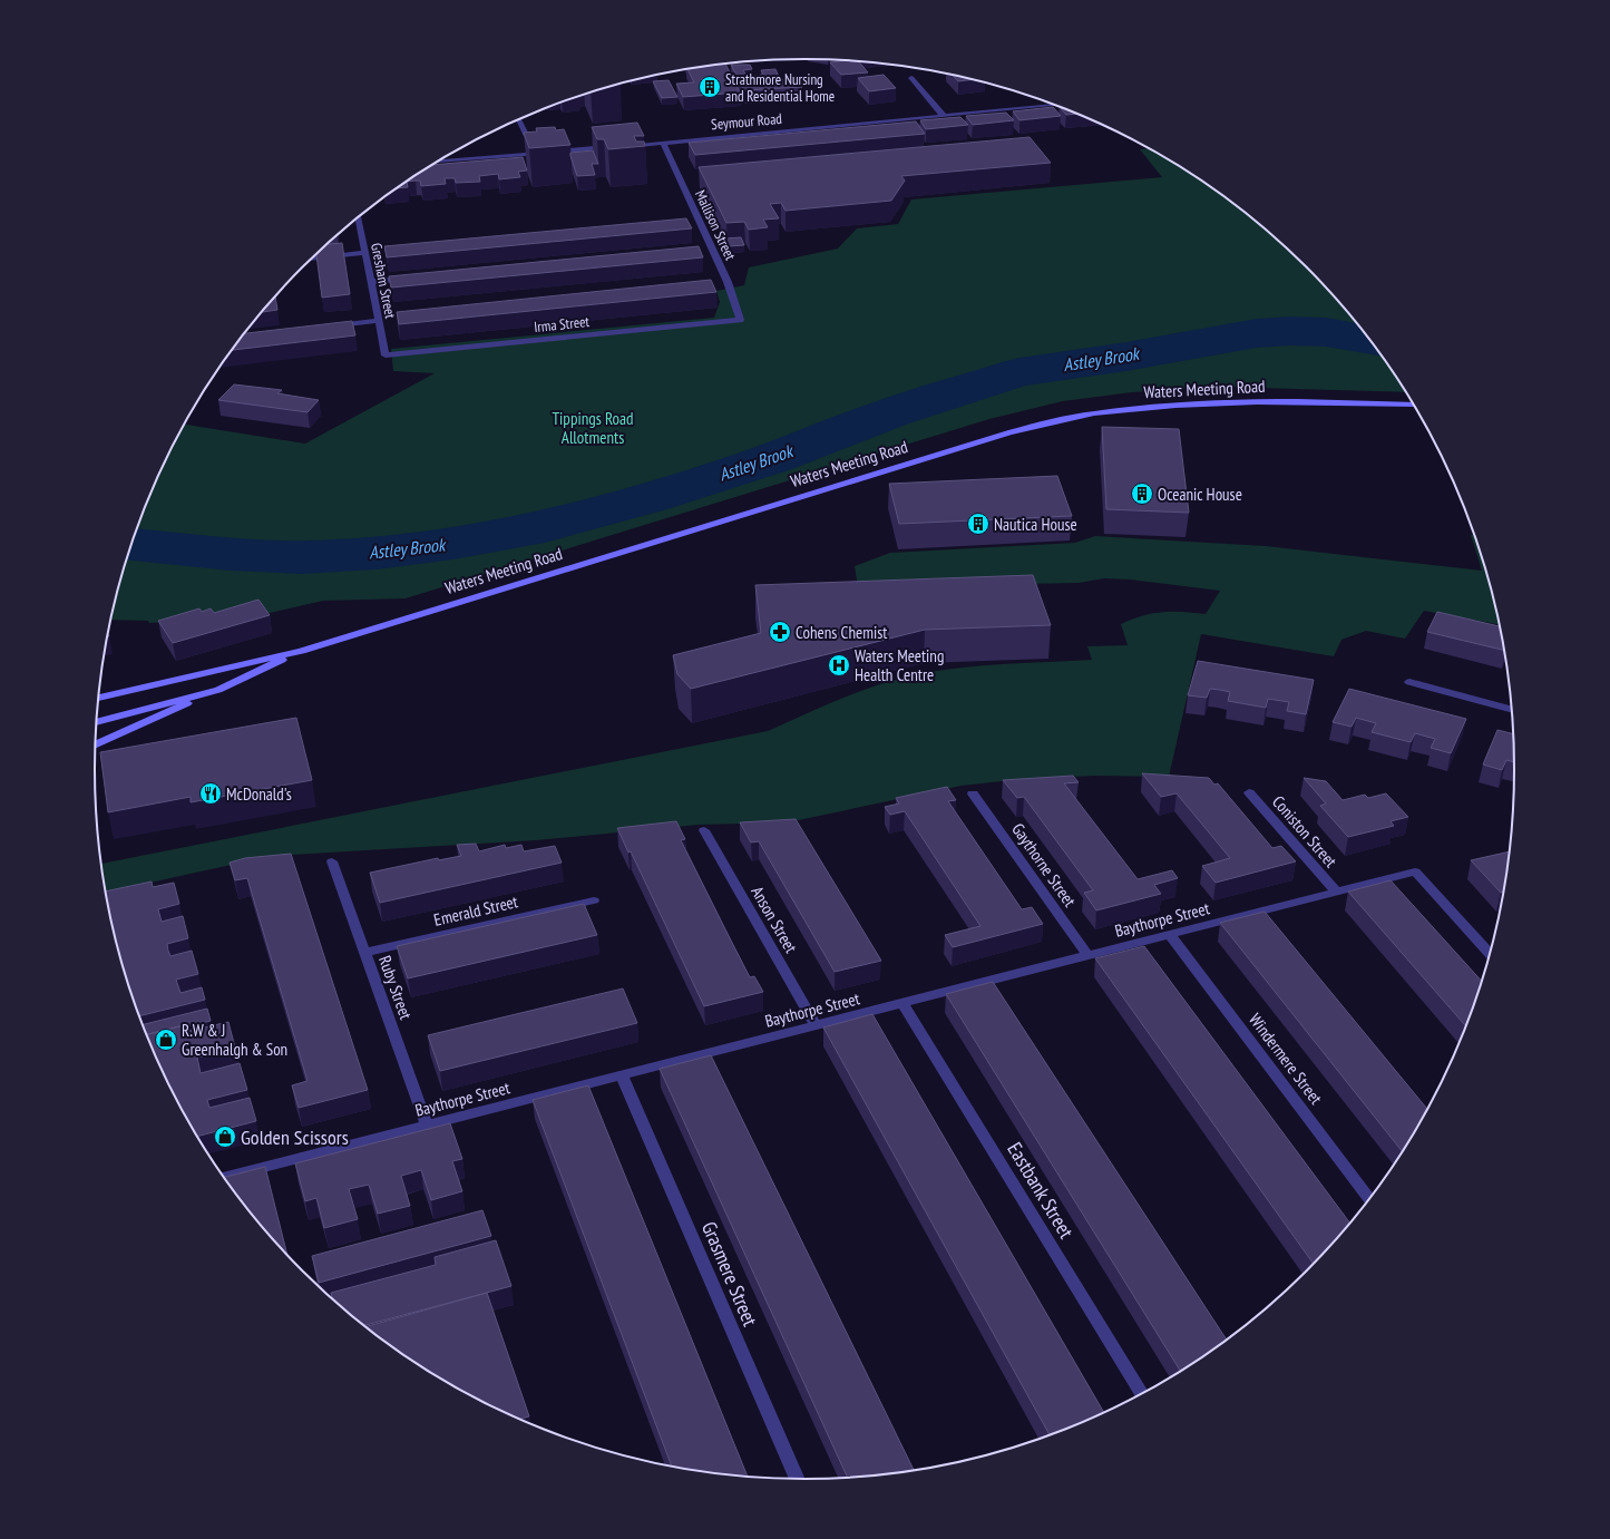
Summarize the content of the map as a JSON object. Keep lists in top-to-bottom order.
{
  "streets": {
    "street": [
      "Seymour Road",
      "Mallison Street",
      "Gresham Street",
      "Irma Street",
      "Waters Meeting Road",
      "Coniston Street",
      "Gaythorne Street",
      "Emerald Street",
      "Anson Street",
      "Baythorpe Street",
      "Ruby Street",
      "Windermere Street",
      "Eastbank Street",
      "Grasmere Street"
    ]
  },
  "crossings": [
    ["Seymour Road", "Mallison Street"],
    ["Mallison Street", "Irma Street"],
    ["Gresham Street", "Irma Street"],
    ["Coniston Street", "Baythorpe Street"],
    ["Gaythorne Street", "Baythorpe Street"],
    ["Emerald Street", "Ruby Street"],
    ["Anson Street", "Baythorpe Street"],
    ["Baythorpe Street", "Ruby Street"],
    ["Baythorpe Street", "Windermere Street"],
    ["Baythorpe Street", "Eastbank Street"],
    ["Baythorpe Street", "Grasmere Street"]
  ],
  "water": ["Astley Brook"],
  "parks": ["Tippings Road Allotments"],
  "places": {
    "building": ["Strathmore Nursing and Residential Home", "Oceanic House", "Nautica House"],
    "pharmacy": ["Cohens Chemist"],
    "hospital": ["Waters Meeting Health Centre"],
    "restaurant": ["McDonald's"],
    "shop": ["R.W & J Greenhalgh & Son", "Golden Scissors"]
  }
}
